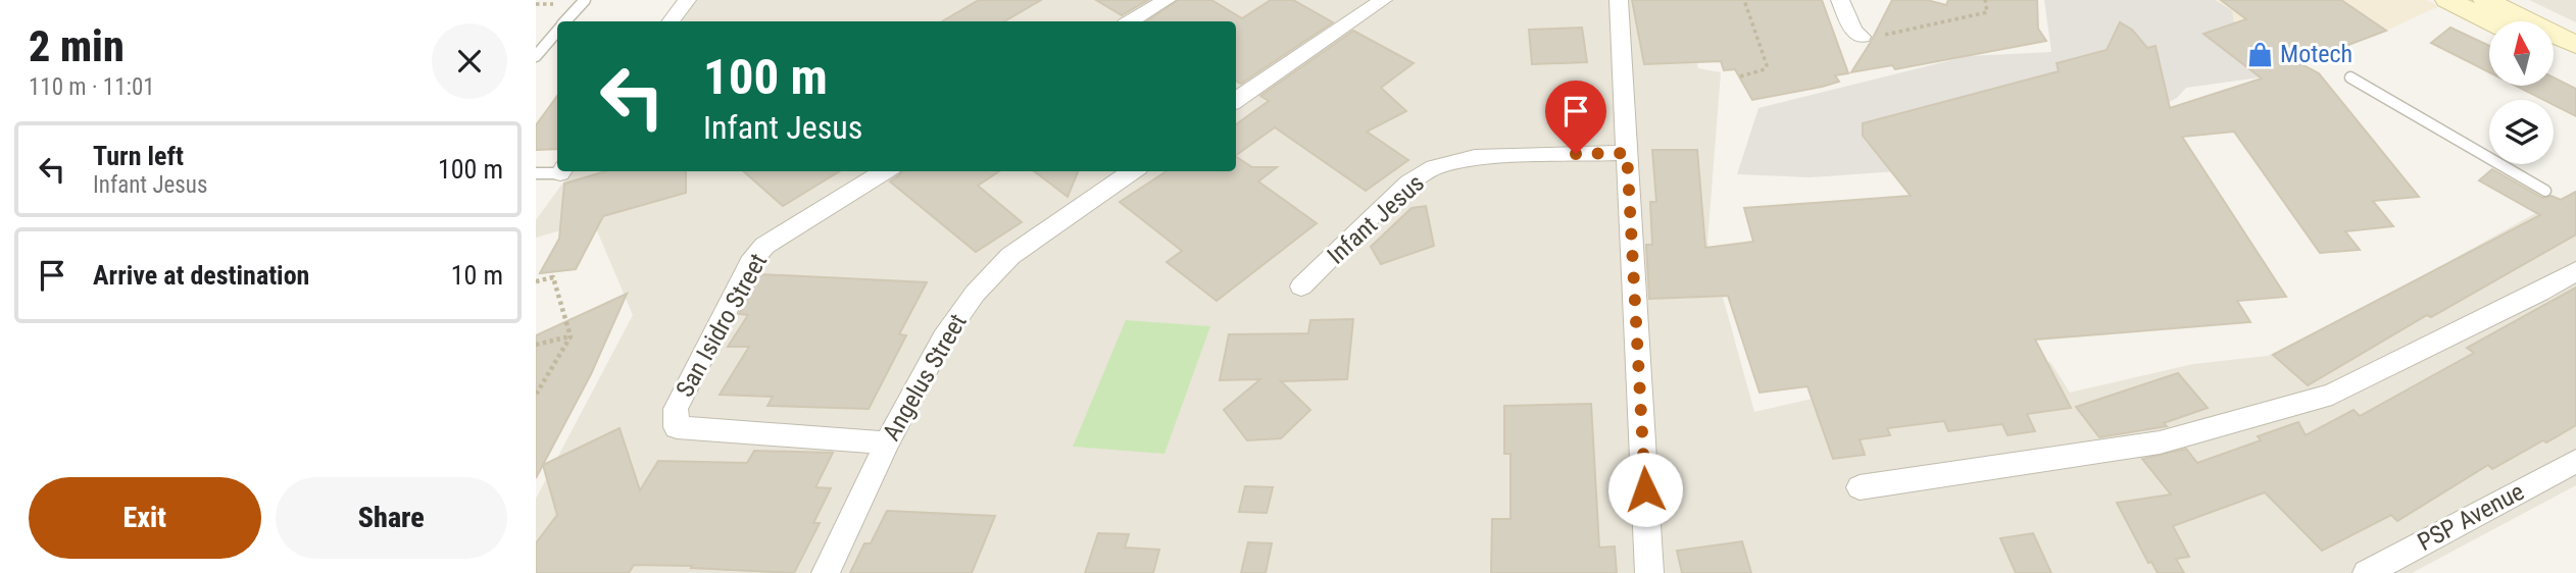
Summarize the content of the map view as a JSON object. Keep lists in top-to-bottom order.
{
  "streets": {
    "street": [
      "Infant Jesus",
      "San Isidro Street",
      "Angelus Street",
      "PSP Avenue"
    ]
  },
  "crossings": [
    ["San Isidro Street", "Angelus Street"]
  ],
  "places": {
    "shop": ["Motech"]
  },
  "north": "top",
  "page": {
    "heading": ["2 min", "110 m · 11:01"],
    "turn": ["100 m", "Infant Jesus"],
    "list": [
      {
        "name": "Turn left",
        "note": "Infant Jesus",
        "value": "100 m"
      },
      {
        "name": "Arrive at destination",
        "value": "10 m"
      }
    ],
    "buttons": ["Exit", "Share"]
  }
}
